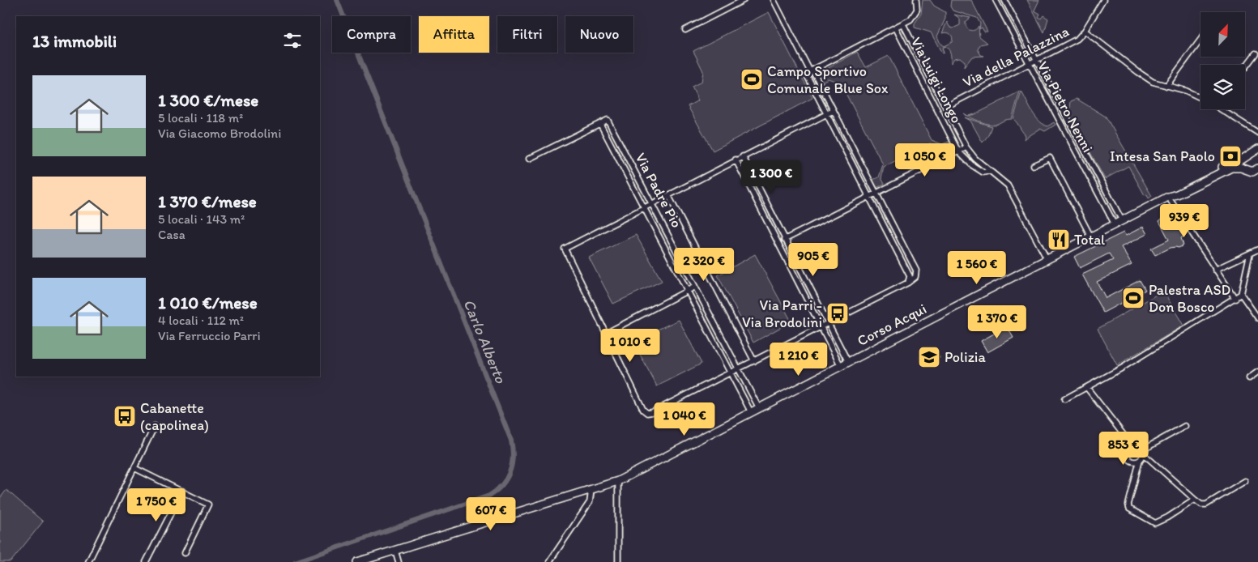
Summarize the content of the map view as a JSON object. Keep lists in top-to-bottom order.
{
  "streets": {
    "street": [
      "Via della Palazzina",
      "Via Luigi Longo",
      "Via Pietro Nenni",
      "Via Padre Pio",
      "Corso Acqui"
    ]
  },
  "crossings": [
    ["Via della Palazzina", "Via Luigi Longo"],
    ["Via della Palazzina", "Via Pietro Nenni"],
    ["Via Luigi Longo", "Corso Acqui"],
    ["Via Pietro Nenni", "Corso Acqui"],
    ["Via Padre Pio", "Corso Acqui"]
  ],
  "water": ["Carlo Alberto"],
  "places": {
    "sports": ["Campo Sportivo Comunale Blue Sox", "Palestra ASD Don Bosco"],
    "bank": ["Intesa San Paolo"],
    "restaurant": ["Total"],
    "bus stop": ["Via Parri - Via Brodolini", "Cabanette (capolinea)"],
    "school or university": ["Polizia"]
  },
  "north": "top right",
  "page": {
    "chip": [
      "Compra",
      "Affitta",
      "Filtri",
      "Nuovo"
    ],
    "heading": "13 immobili",
    "list": [
      {
        "name": "1 300 €/mese",
        "note": "5 locali · 118 m² · Via Giacomo Brodolini"
      },
      {
        "name": "1 370 €/mese",
        "note": "5 locali · 143 m² · Casa"
      },
      {
        "name": "1 010 €/mese",
        "note": "4 locali · 112 m² · Via Ferruccio Parri"
      }
    ],
    "price": [
      "1 050 €",
      "1 300 €",
      "939 €",
      "905 €",
      "2 320 €",
      "1 560 €",
      "1 370 €",
      "1 010 €",
      "1 210 €",
      "1 040 €",
      "853 €",
      "1 750 €",
      "607 €"
    ]
  }
}
